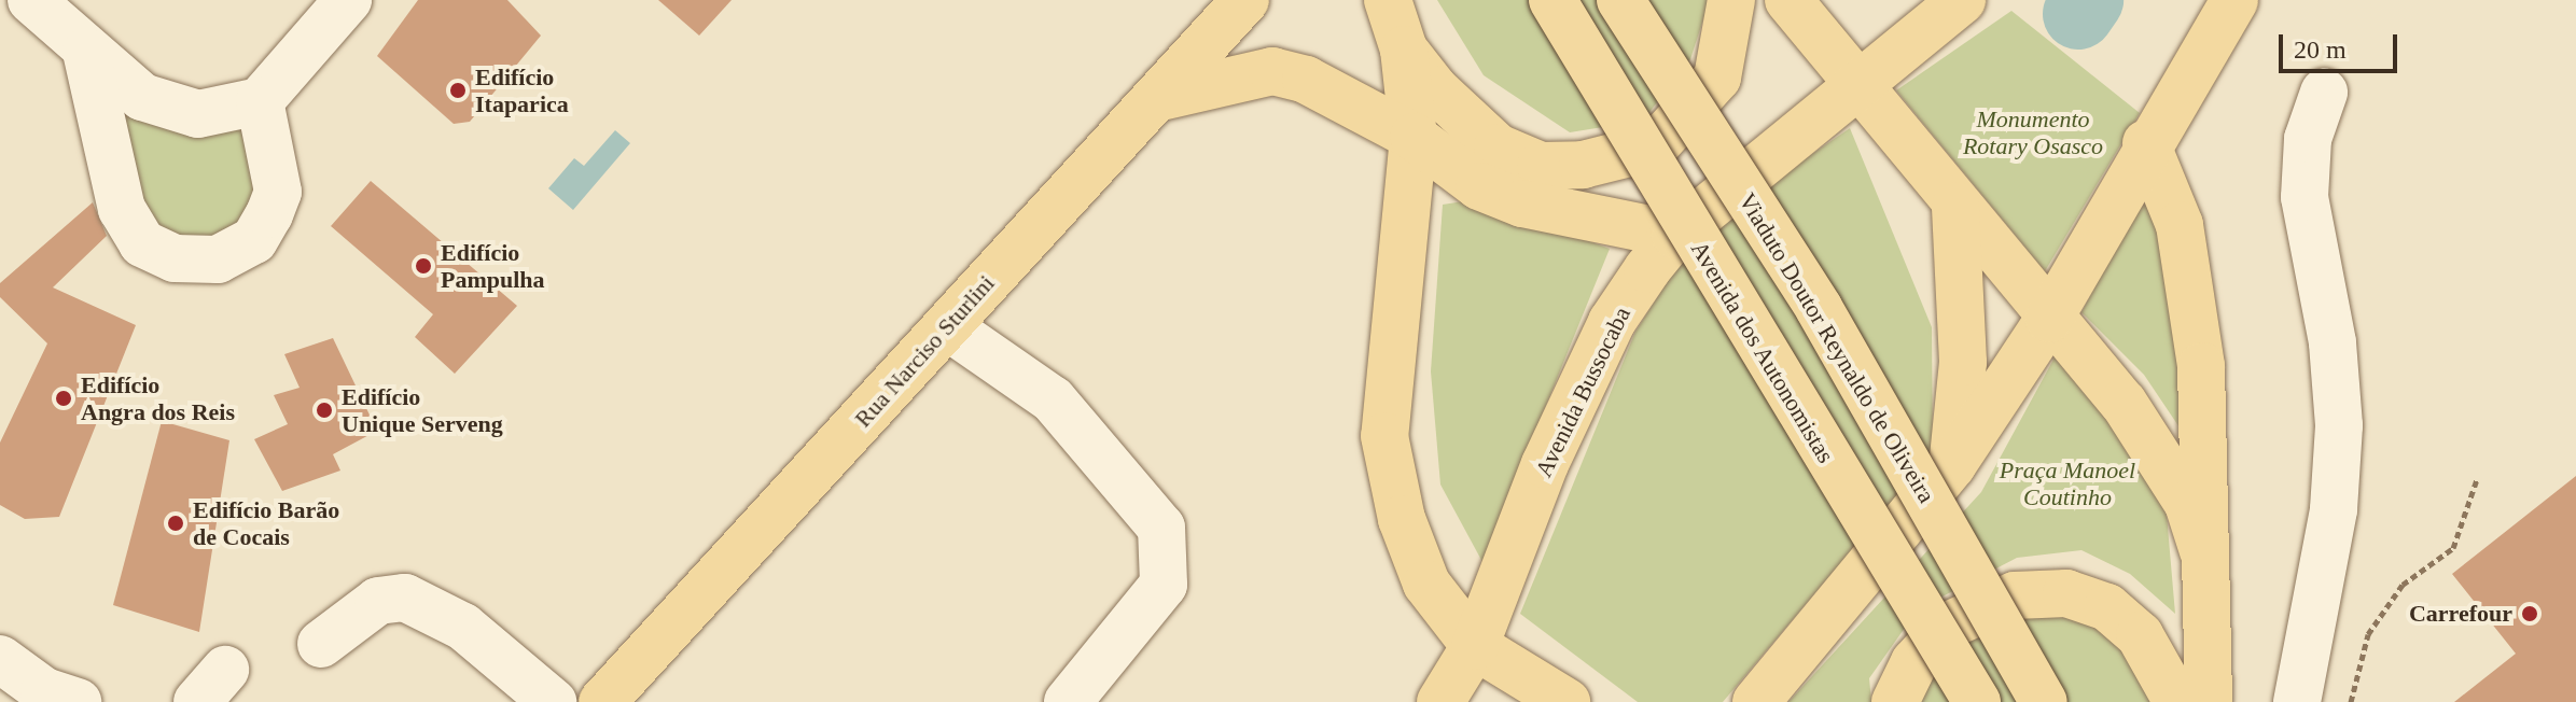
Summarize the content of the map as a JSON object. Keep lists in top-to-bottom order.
{
  "streets": {
    "main road": [
      "Viaduto Doutor Reynaldo de Oliveira",
      "Rua Narciso Sturlini",
      "Avenida dos Autonomistas",
      "Avenida Bussocaba"
    ]
  },
  "parks": ["Monumento Rotary Osasco", "Praça Manoel Coutinho"],
  "places": [
    "Edifício Itaparica",
    "Edifício Pampulha",
    "Edifício Angra dos Reis",
    "Edifício Unique Serveng",
    "Edifício Barão de Cocais",
    "Carrefour"
  ],
  "scale_bar": "20 m"
}
